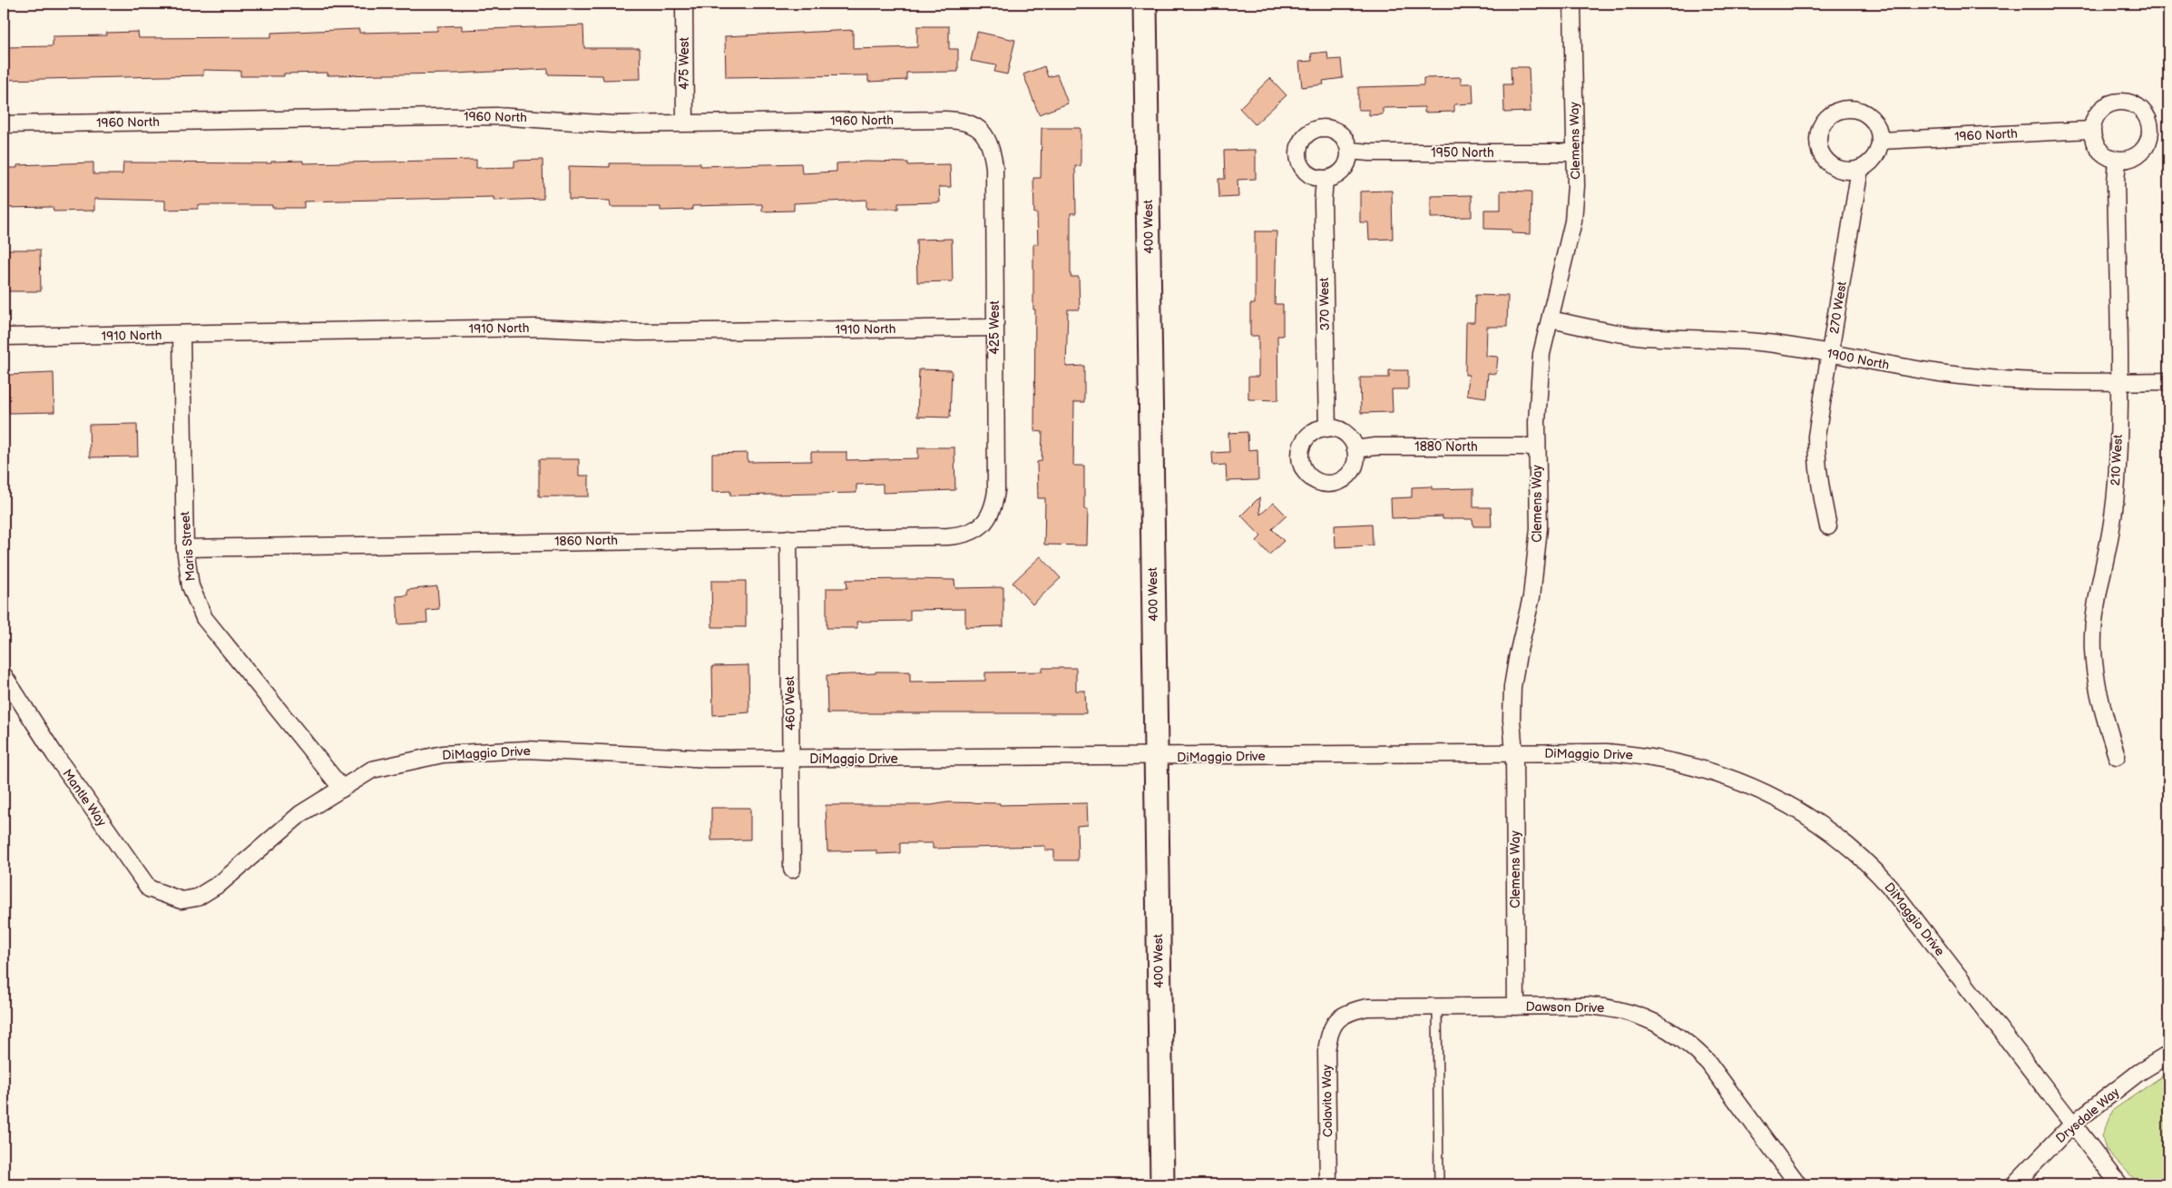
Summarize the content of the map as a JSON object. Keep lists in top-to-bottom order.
{
  "streets": {
    "street": [
      "475 West",
      "1960 North",
      "Clemens Way",
      "1950 North",
      "400 West",
      "370 West",
      "270 West",
      "425 West",
      "1910 North",
      "1900 North",
      "1880 North",
      "210 West",
      "1860 North",
      "Maris Street",
      "460 West",
      "DiMaggio Drive",
      "Mantle Way",
      "Dawson Drive",
      "Colavito Way",
      "Drysdale Way"
    ]
  },
  "crossings": [
    ["475 West", "1960 North"],
    ["1960 North", "270 West"],
    ["1960 North", "425 West"],
    ["1960 North", "210 West"],
    ["Clemens Way", "1950 North"],
    ["Clemens Way", "1900 North"],
    ["Clemens Way", "1880 North"],
    ["Clemens Way", "DiMaggio Drive"],
    ["Clemens Way", "Dawson Drive"],
    ["1950 North", "370 West"],
    ["400 West", "DiMaggio Drive"],
    ["370 West", "1880 North"],
    ["270 West", "1900 North"],
    ["425 West", "1910 North"],
    ["425 West", "1860 North"],
    ["1910 North", "Maris Street"],
    ["1900 North", "210 West"],
    ["1860 North", "Maris Street"],
    ["1860 North", "460 West"],
    ["Maris Street", "DiMaggio Drive"],
    ["460 West", "DiMaggio Drive"],
    ["DiMaggio Drive", "Mantle Way"],
    ["DiMaggio Drive", "Drysdale Way"],
    ["Dawson Drive", "Colavito Way"]
  ]
}
